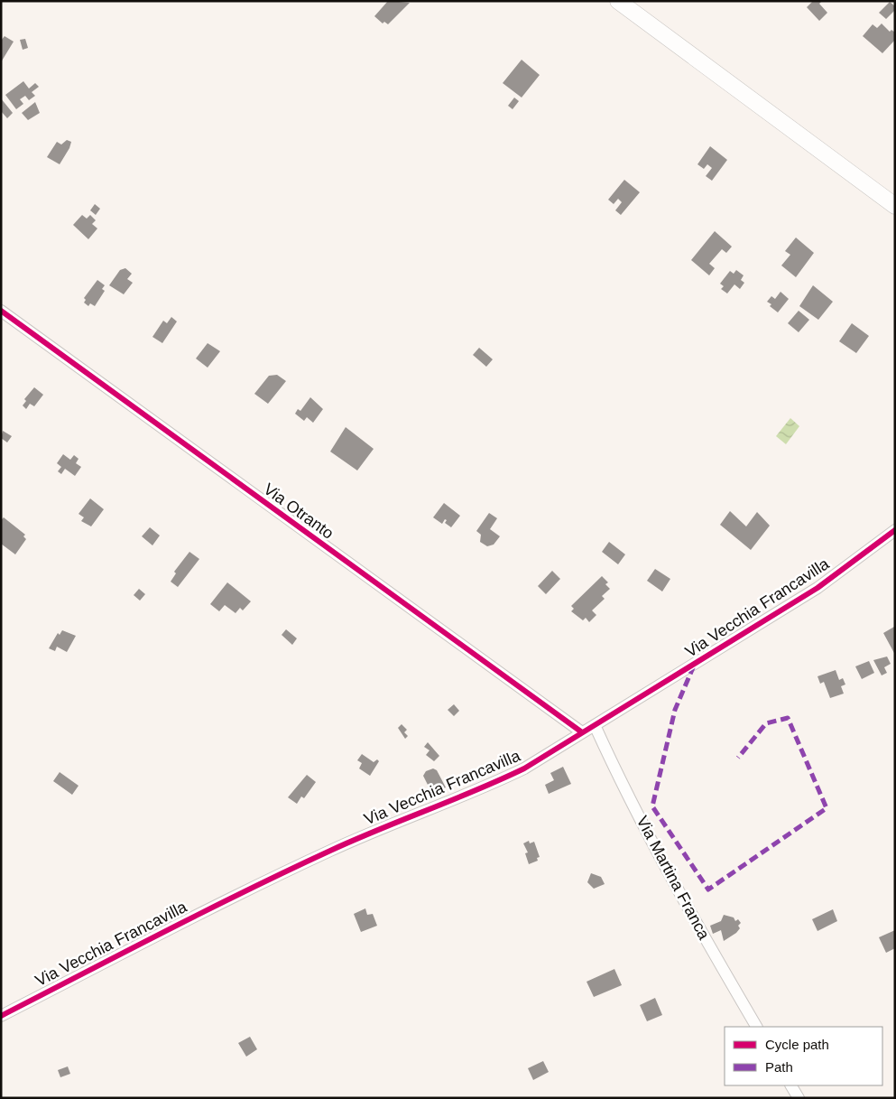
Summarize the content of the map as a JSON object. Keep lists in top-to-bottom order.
{
  "streets": {
    "street": ["Via Otranto", "Via Vecchia Francavilla", "Via Martina Franca"]
  },
  "crossings": [
    ["Via Otranto", "Via Vecchia Francavilla"],
    ["Via Vecchia Francavilla", "Via Martina Franca"]
  ],
  "legend": ["Cycle path", "Path"]
}
